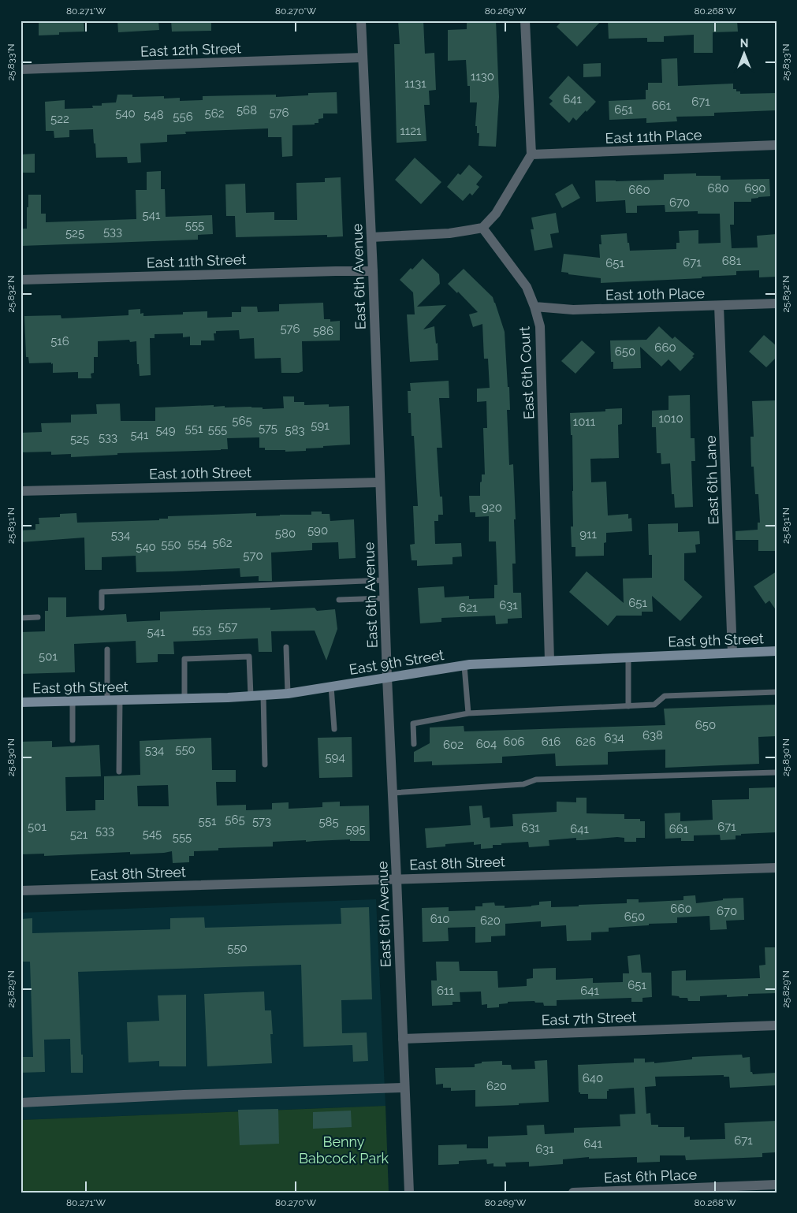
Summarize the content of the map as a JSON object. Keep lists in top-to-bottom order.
{
  "streets": {
    "main road": ["East 9th Street"],
    "street": [
      "East 12th Street",
      "East 11th Place",
      "East 11th Street",
      "East 6th Avenue",
      "East 10th Place",
      "East 6th Court",
      "East 10th Street",
      "East 6th Lane",
      "East 8th Street",
      "East 7th Street",
      "East 6th Place"
    ]
  },
  "crossings": [
    ["East 12th Street", "East 6th Avenue"],
    ["East 11th Street", "East 6th Avenue"],
    ["East 6th Avenue", "East 10th Street"],
    ["East 6th Avenue", "East 9th Street"],
    ["East 6th Avenue", "East 8th Street"],
    ["East 6th Avenue", "East 7th Street"],
    ["East 10th Place", "East 6th Court"],
    ["East 10th Place", "East 6th Lane"],
    ["East 6th Court", "East 9th Street"],
    ["East 6th Lane", "East 9th Street"]
  ],
  "parks": ["Benny Babcock Park"],
  "house_numbers": [
    "1130",
    "1131",
    "641",
    "671",
    "661",
    "651",
    "568",
    "576",
    "540",
    "562",
    "548",
    "556",
    "522",
    "1121",
    "680",
    "690",
    "660",
    "670",
    "541",
    "555",
    "533",
    "525",
    "681",
    "671",
    "651",
    "576",
    "586",
    "516",
    "660",
    "650",
    "1010",
    "565",
    "1011",
    "591",
    "575",
    "551",
    "555",
    "549",
    "583",
    "541",
    "533",
    "525",
    "920",
    "590",
    "580",
    "911",
    "534",
    "562",
    "554",
    "550",
    "540",
    "570",
    "651",
    "631",
    "621",
    "557",
    "553",
    "541",
    "501",
    "650",
    "638",
    "634",
    "606",
    "616",
    "626",
    "604",
    "602",
    "550",
    "534",
    "594",
    "565",
    "551",
    "573",
    "585",
    "501",
    "671",
    "631",
    "595",
    "641",
    "661",
    "533",
    "545",
    "521",
    "555",
    "660",
    "670",
    "650",
    "610",
    "620",
    "550",
    "651",
    "611",
    "641",
    "640",
    "620",
    "671",
    "641",
    "631"
  ],
  "north": "top",
  "coordinates": [
    "80.271°W",
    "80.270°W",
    "80.269°W",
    "80.268°W",
    "25.833°N",
    "25.832°N",
    "25.831°N",
    "25.830°N",
    "25.829°N"
  ]
}
